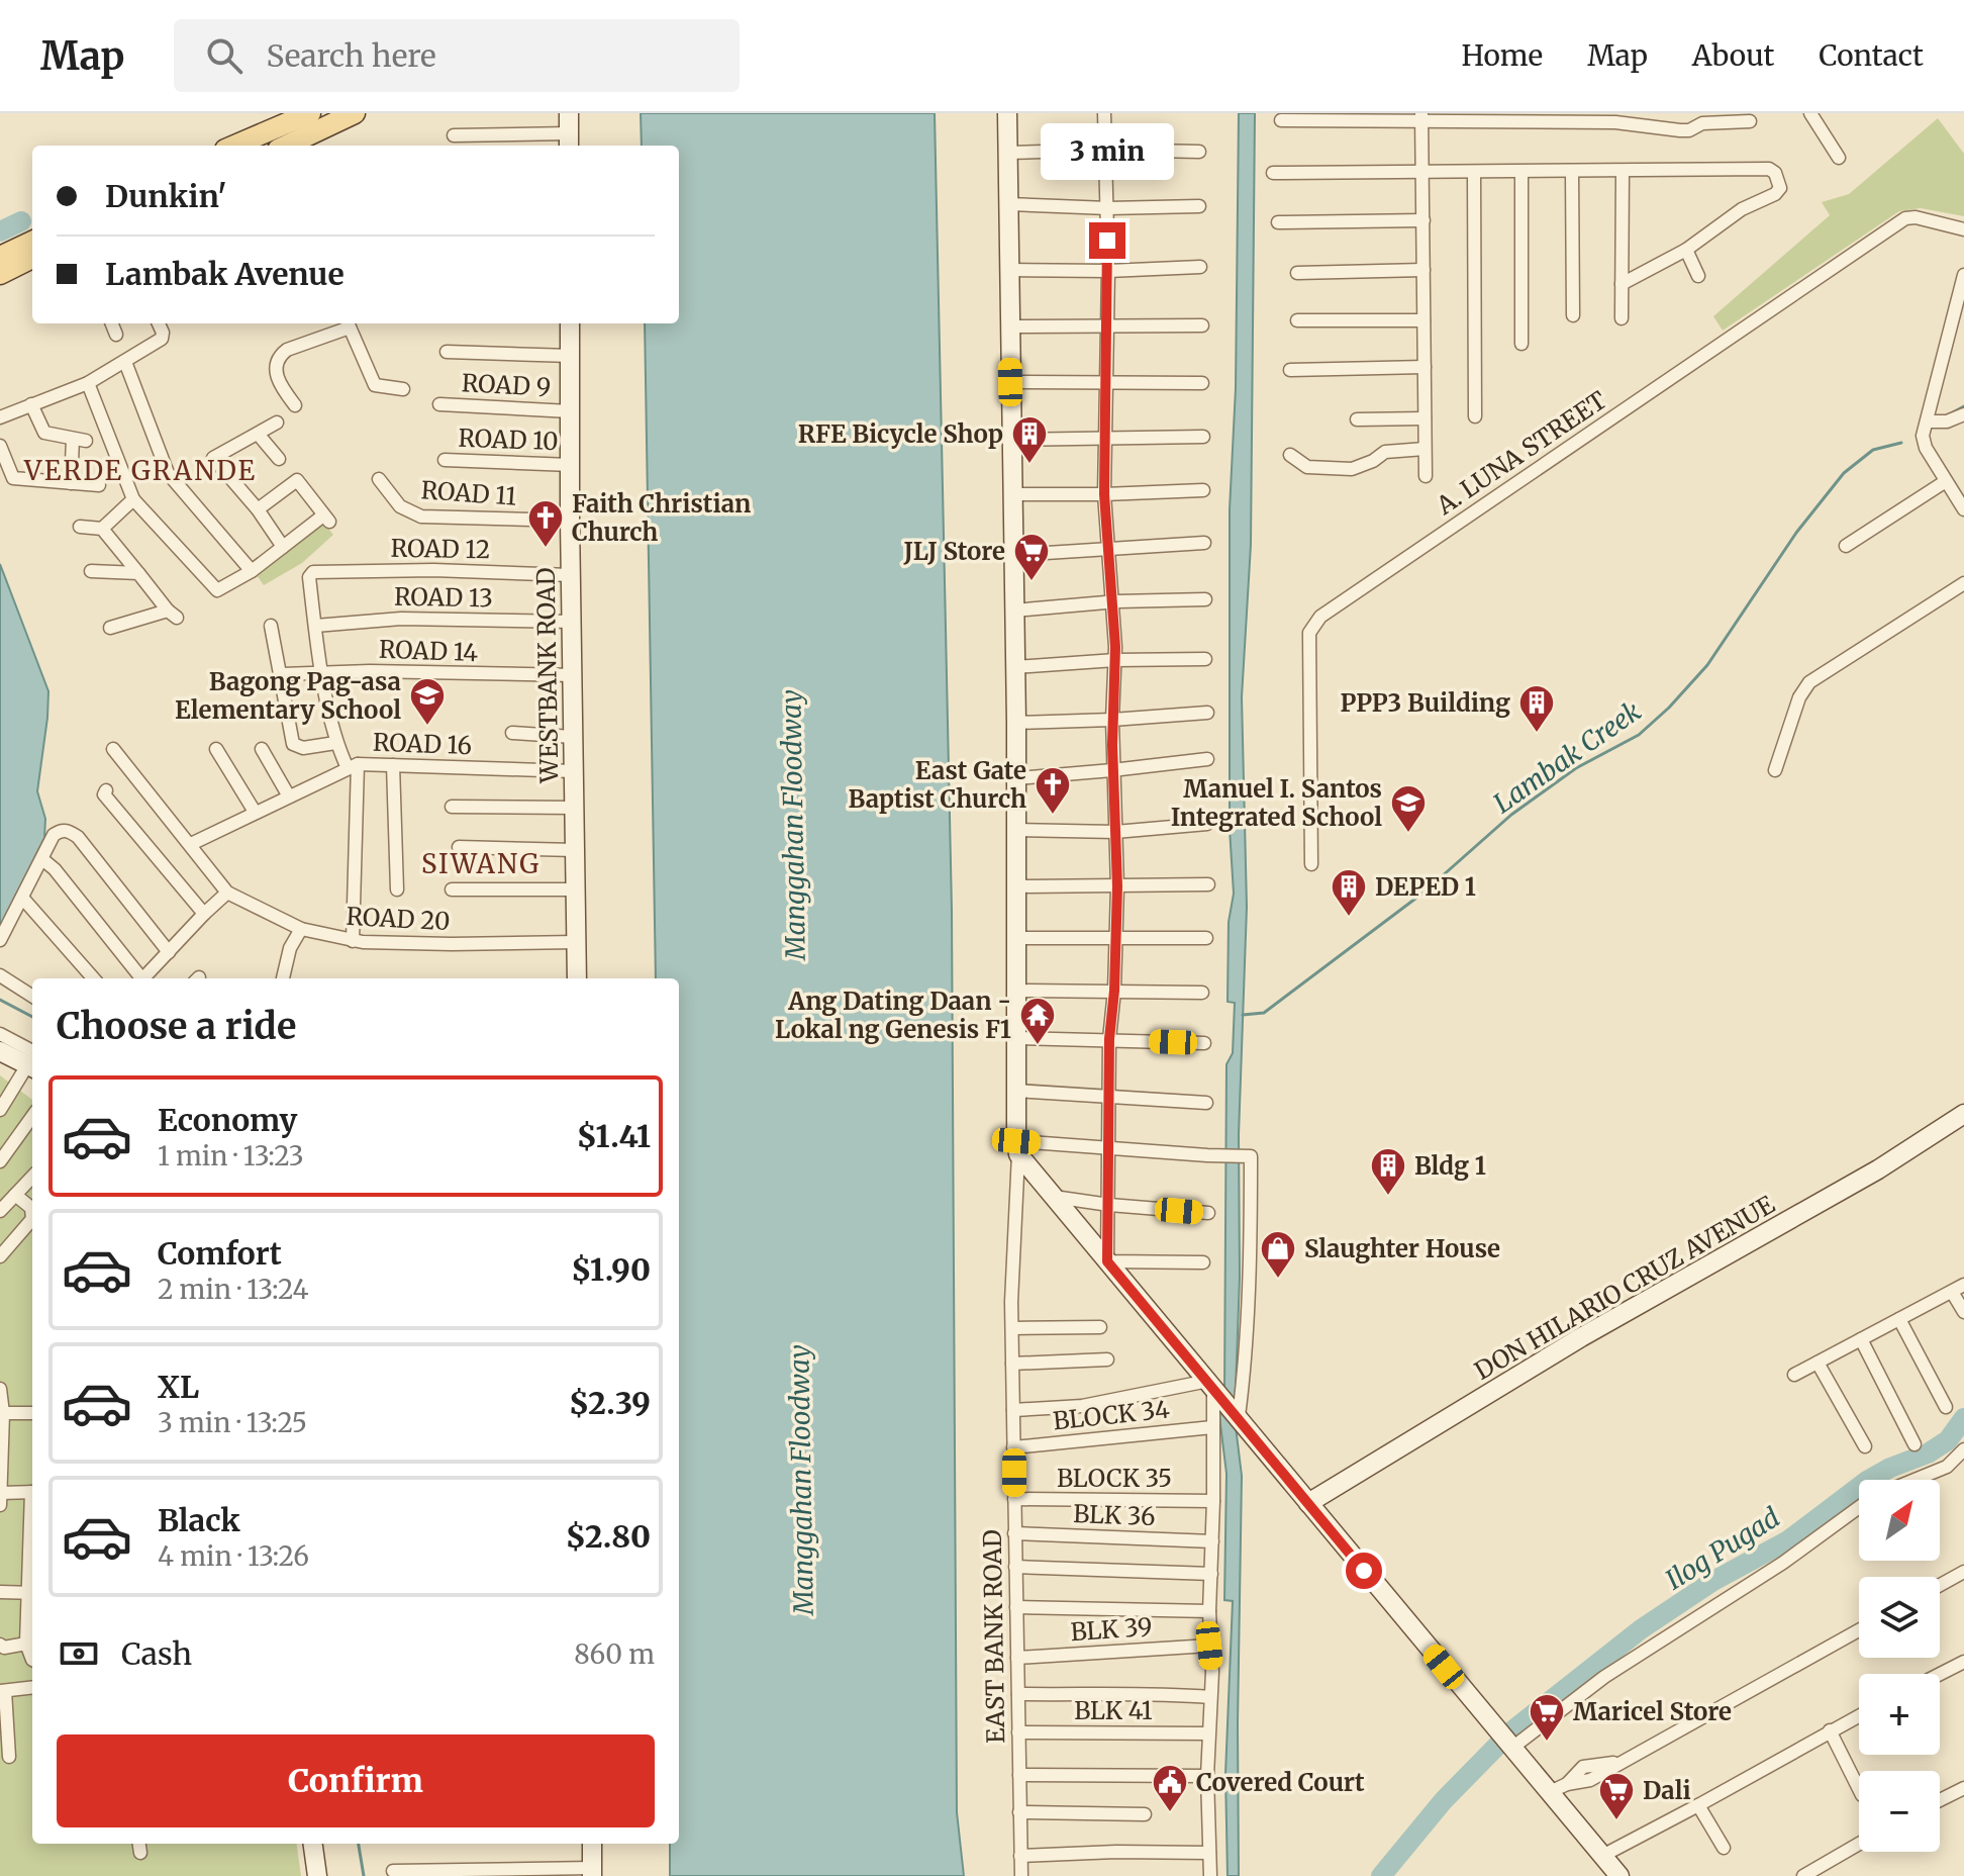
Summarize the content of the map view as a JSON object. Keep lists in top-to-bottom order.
{
  "streets": {
    "main road": ["WESTBANK ROAD", "DON HILARIO CRUZ AVENUE"],
    "street": [
      "ROAD 9",
      "ROAD 10",
      "A. LUNA STREET",
      "ROAD 11",
      "ROAD 12",
      "ROAD 13",
      "ROAD 14",
      "ROAD 16",
      "ROAD 20",
      "BLOCK 34",
      "BLOCK 35",
      "BLK 36",
      "BLK 39",
      "EAST BANK ROAD",
      "BLK 41"
    ]
  },
  "crossings": [
    ["ROAD 9", "WESTBANK ROAD"],
    ["ROAD 10", "WESTBANK ROAD"],
    ["ROAD 11", "WESTBANK ROAD"],
    ["ROAD 12", "ROAD 13"],
    ["ROAD 12", "WESTBANK ROAD"],
    ["ROAD 13", "WESTBANK ROAD"],
    ["ROAD 14", "WESTBANK ROAD"],
    ["WESTBANK ROAD", "ROAD 16"],
    ["WESTBANK ROAD", "ROAD 20"],
    ["BLOCK 34", "EAST BANK ROAD"],
    ["BLOCK 35", "EAST BANK ROAD"],
    ["BLK 36", "EAST BANK ROAD"],
    ["BLK 39", "EAST BANK ROAD"],
    ["EAST BANK ROAD", "BLK 41"]
  ],
  "districts": ["VERDE GRANDE", "SIWANG"],
  "water": ["Lambak Creek", "Manggahan Floodway", "Ilog Pugad"],
  "places": {
    "building": [
      "RFE Bicycle Shop",
      "PPP3 Building",
      "DEPED 1",
      "Bldg 1"
    ],
    "church": ["Faith Christian Church", "East Gate Baptist Church"],
    "supermarket": ["JLJ Store", "Maricel Store", "Dali"],
    "school or university": ["Bagong Pag-asa Elementary School", "Manuel I. Santos Integrated School"],
    "temple": ["Ang Dating Daan - Lokal ng Genesis F1"],
    "shop": ["Slaughter House"],
    "public building": ["Covered Court"]
  },
  "north": "top right",
  "page": {
    "header": "Map",
    "search": "Search here",
    "nav": [
      "Home",
      "Map",
      "About",
      "Contact"
    ],
    "bubble": "3 min",
    "banner": ["Dunkin'", "Lambak Avenue"],
    "heading": "Choose a ride",
    "list": [
      {
        "name": "Economy",
        "note": "1 min · 13:23",
        "value": "$1.41"
      },
      {
        "name": "Comfort",
        "note": "2 min · 13:24",
        "value": "$1.90"
      },
      {
        "name": "XL",
        "note": "3 min · 13:25",
        "value": "$2.39"
      },
      {
        "name": "Black",
        "note": "4 min · 13:26",
        "value": "$2.80"
      }
    ],
    "map_buttons": ["+", "−"],
    "pay": ["Cash", "860 m"],
    "buttons": "Confirm"
  }
}
